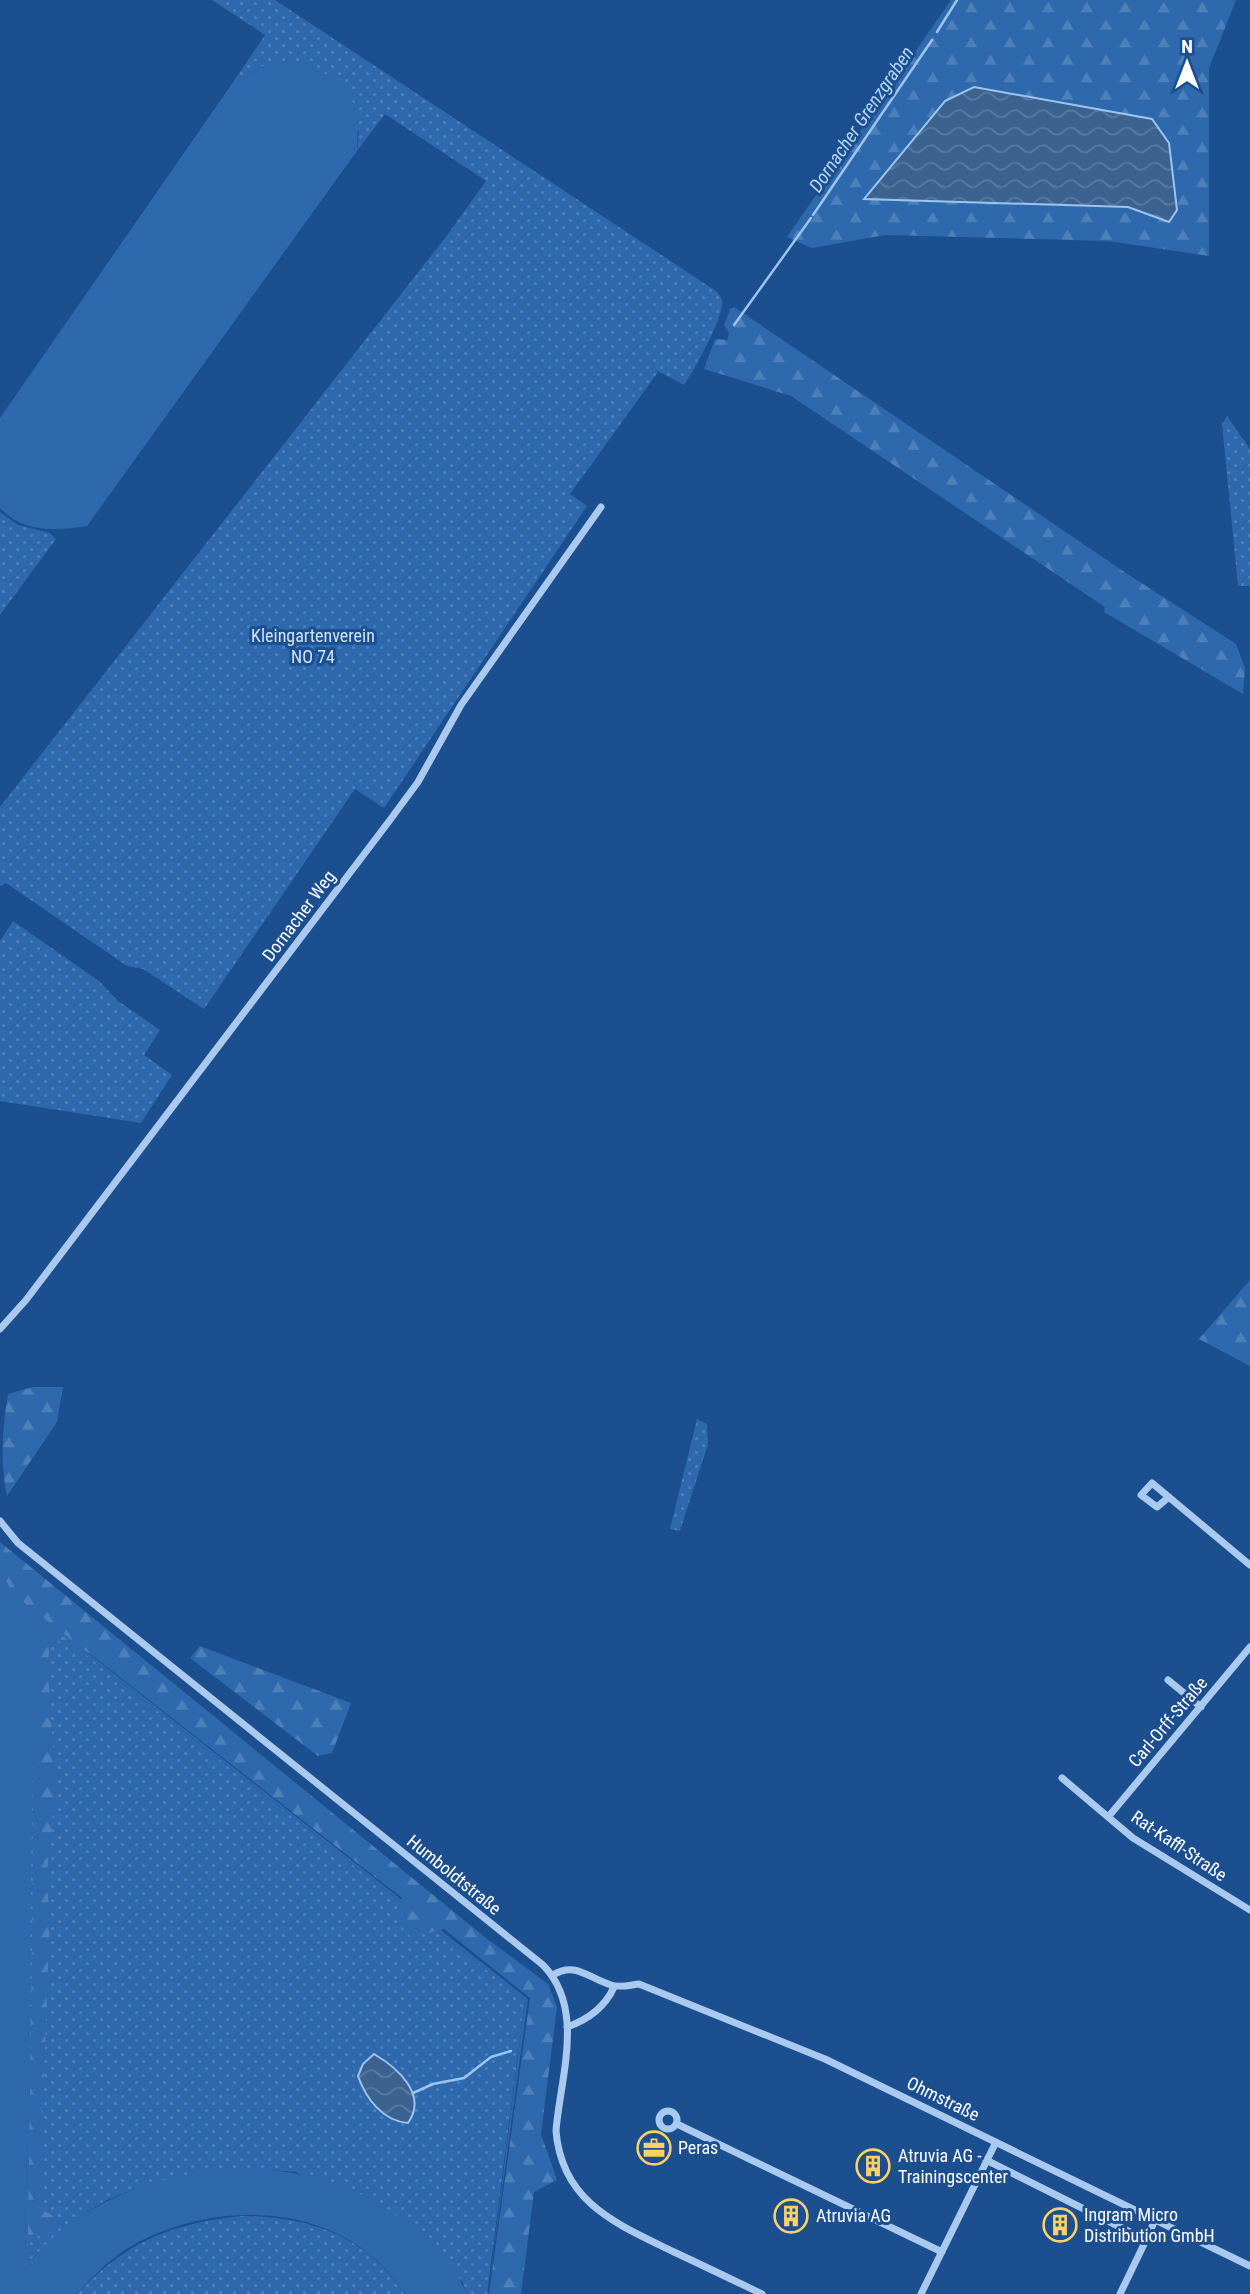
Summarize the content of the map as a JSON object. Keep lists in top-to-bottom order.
{
  "streets": {
    "street": [
      "Dornacher Weg",
      "Carl-Orff-Straße",
      "Rat-Kaffl-Straße",
      "Humboldtstraße",
      "Ohmstraße"
    ]
  },
  "crossings": [
    ["Carl-Orff-Straße", "Rat-Kaffl-Straße"],
    ["Humboldtstraße", "Ohmstraße"]
  ],
  "water": ["Dornacher Grenzgraben"],
  "parks": ["Kleingartenverein NO 74"],
  "places": {
    "office": ["Peras"],
    "building": ["Atruvia AG - Trainingscenter", "Atruvia AG", "Ingram Micro Distribution GmbH"]
  },
  "north": "top"
}
